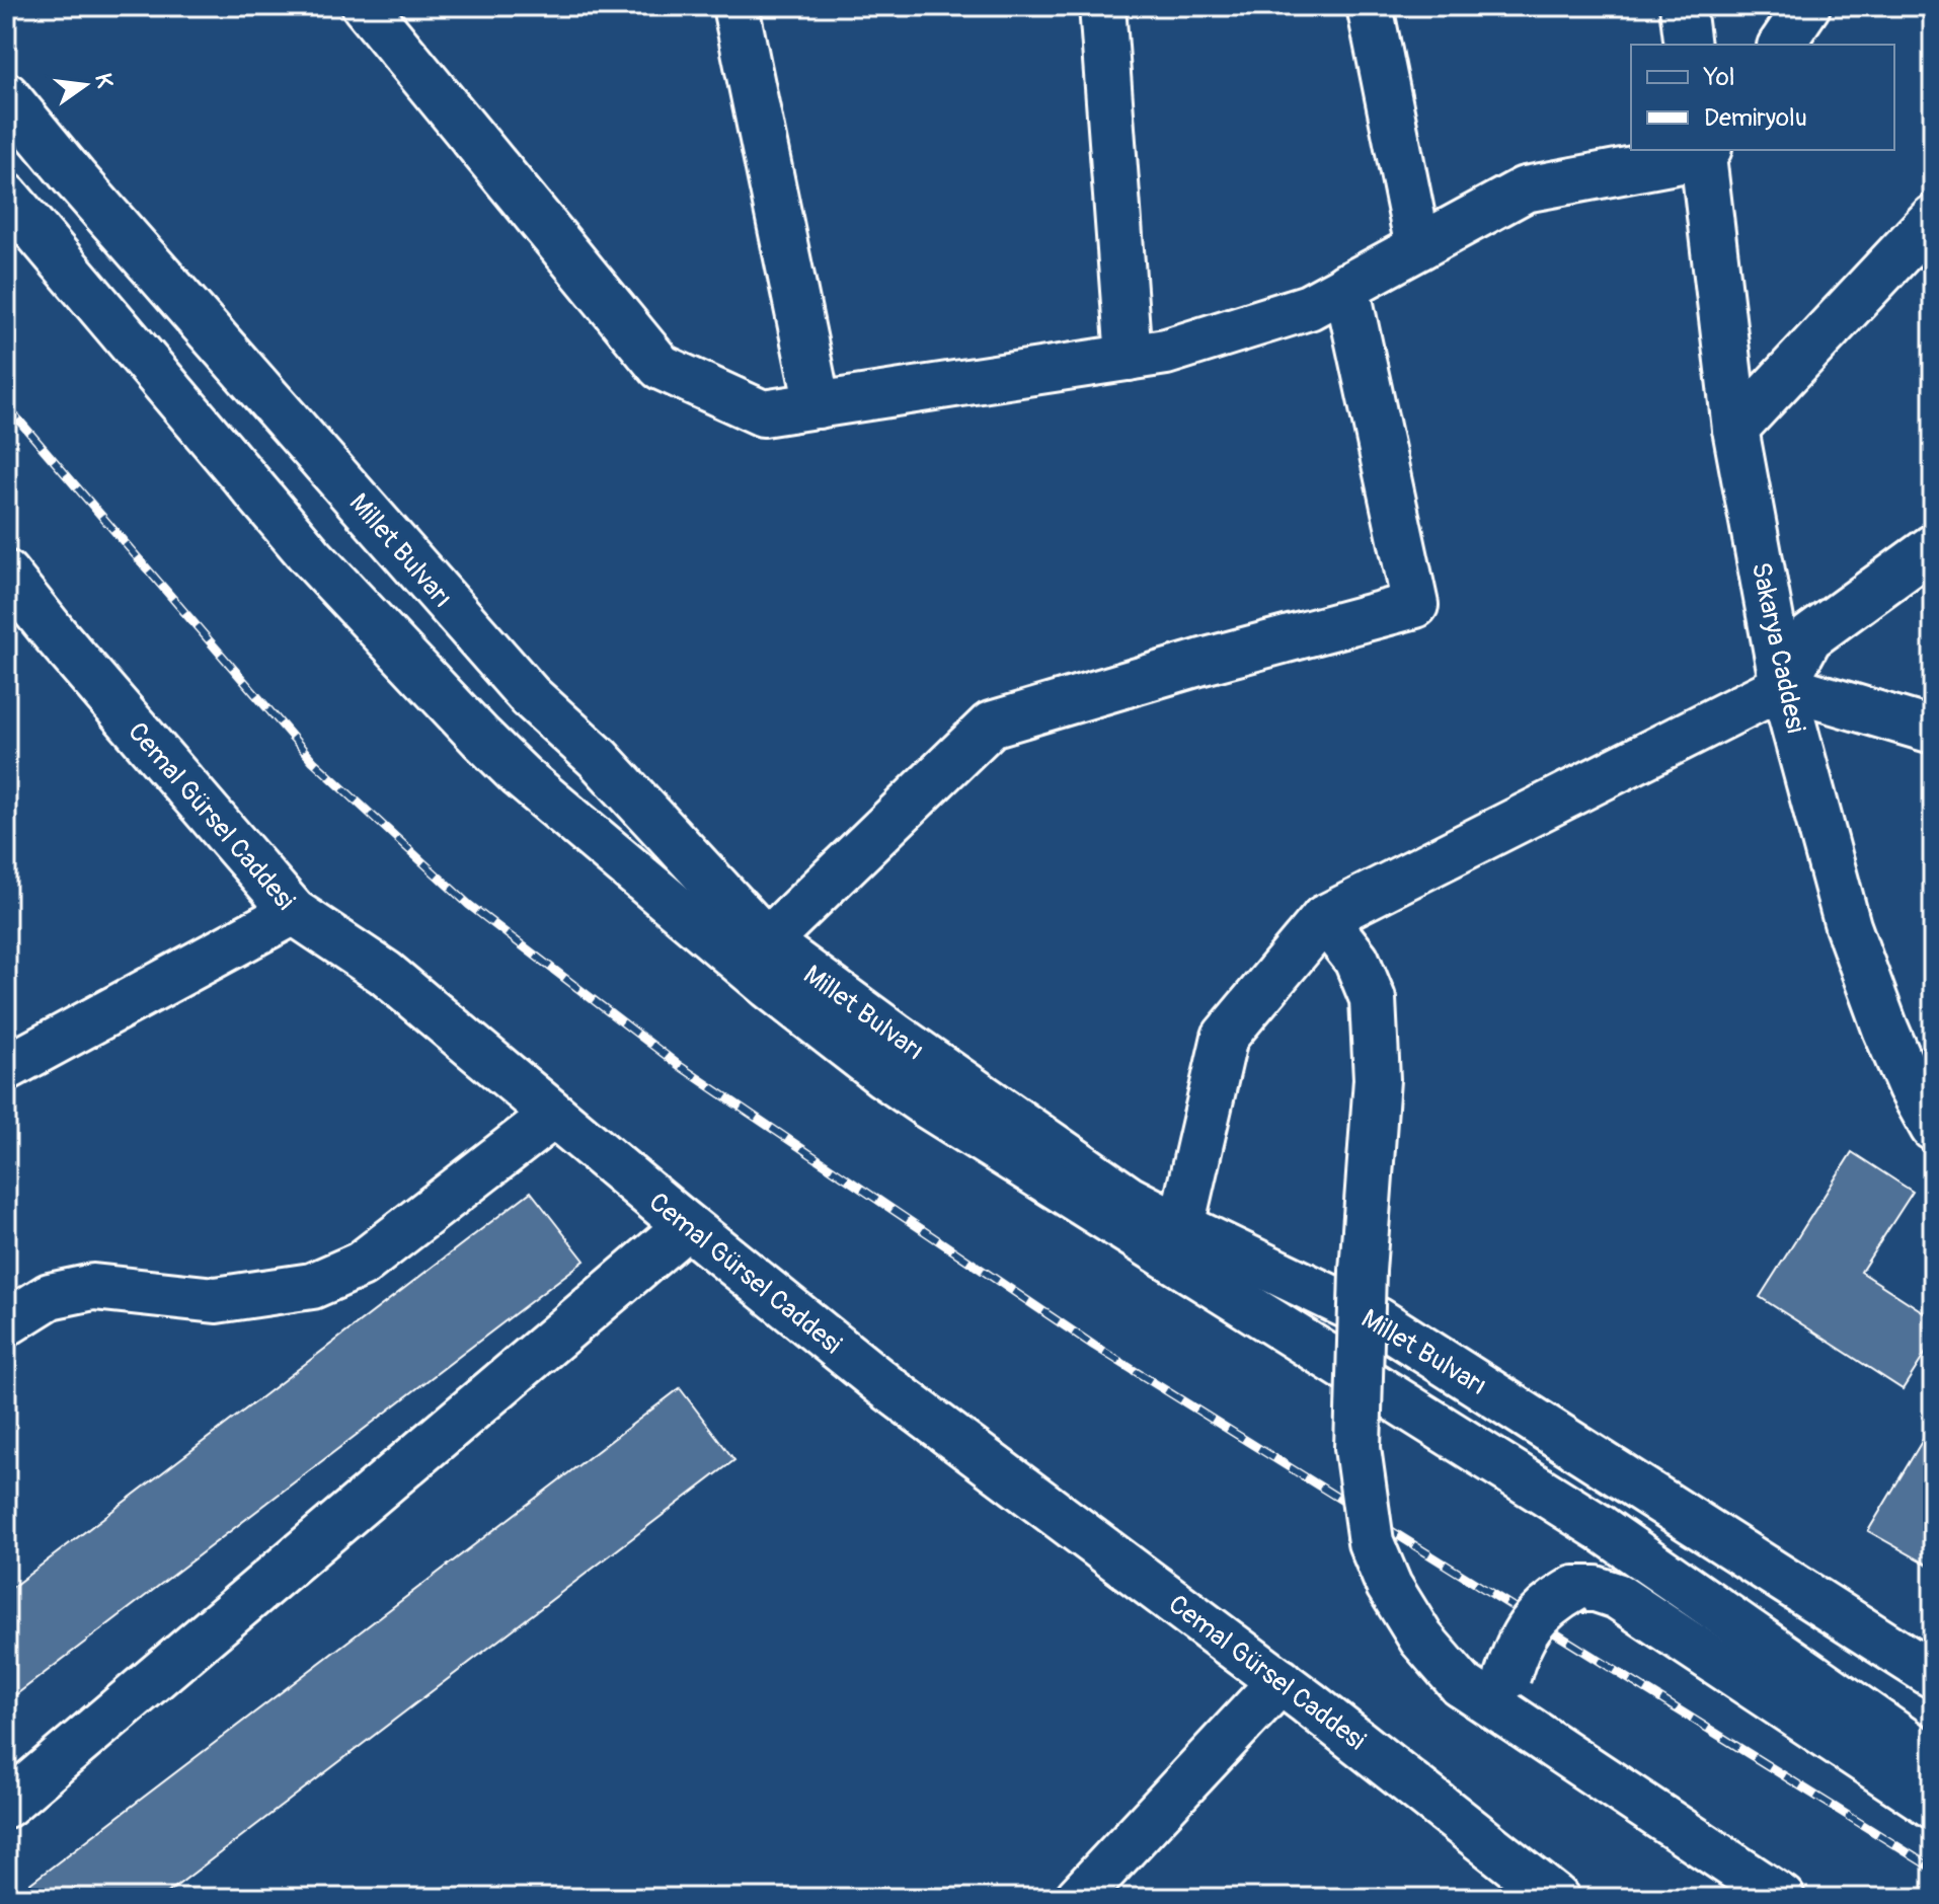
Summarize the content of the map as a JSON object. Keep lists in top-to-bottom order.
{
  "streets": {
    "street": ["Millet Bulvarı", "Sakarya Caddesi", "Cemal Gürsel Caddesi"]
  },
  "legend": ["Yol", "Demiryolu"],
  "north": "right"
}
